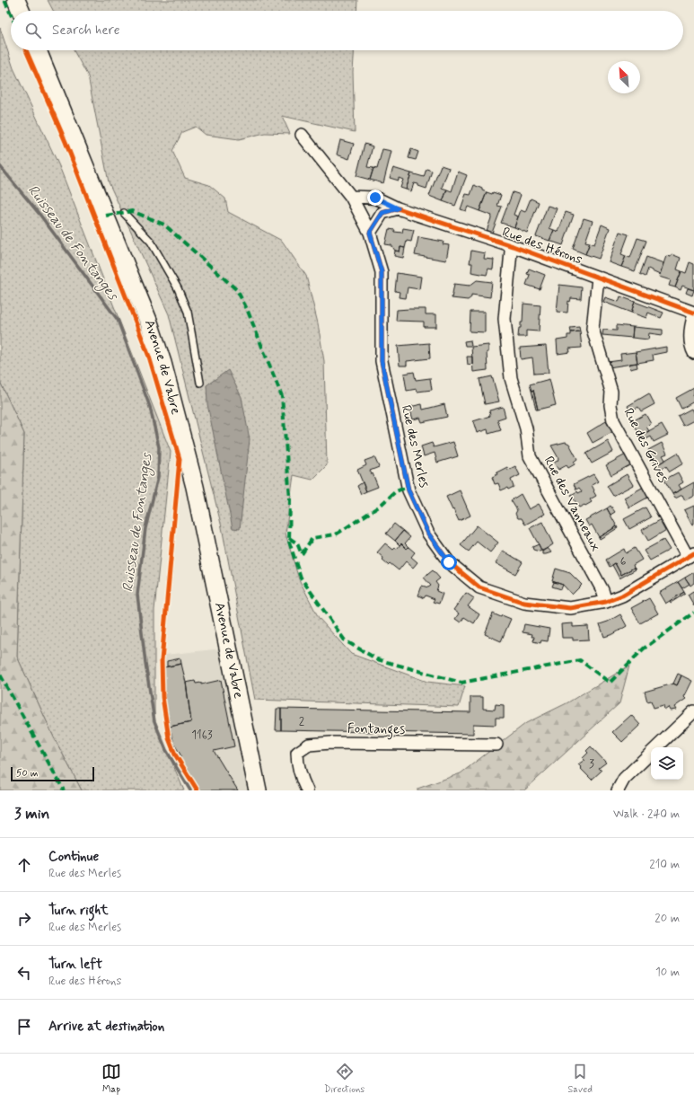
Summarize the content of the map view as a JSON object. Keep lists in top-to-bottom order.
{
  "streets": {
    "main road": ["Avenue de Vabre"],
    "street": [
      "Rue des Hérons",
      "Rue des Grives",
      "Rue des Merles",
      "Rue des Vanneaux",
      "Fontanges"
    ]
  },
  "crossings": [
    ["Rue des Hérons", "Rue des Grives"],
    ["Rue des Hérons", "Rue des Vanneaux"],
    ["Rue des Grives", "Rue des Merles"],
    ["Rue des Merles", "Rue des Vanneaux"]
  ],
  "water": ["Ruisseau de Fontanges"],
  "house_numbers": [
    "6",
    "2",
    "1163",
    "3"
  ],
  "scale_bar": "50 m",
  "north": "top left",
  "page": {
    "search": "Search here",
    "scale": "50 m",
    "heading": ["3 min", "Walk · 240 m"],
    "list": [
      ["Continue", "Rue des Merles", "210 m"],
      ["Turn right", "Rue des Merles", "20 m"],
      ["Turn left", "Rue des Hérons", "10 m"],
      "Arrive at destination"
    ],
    "nav": ["Map", "Directions", "Saved"]
  }
}
